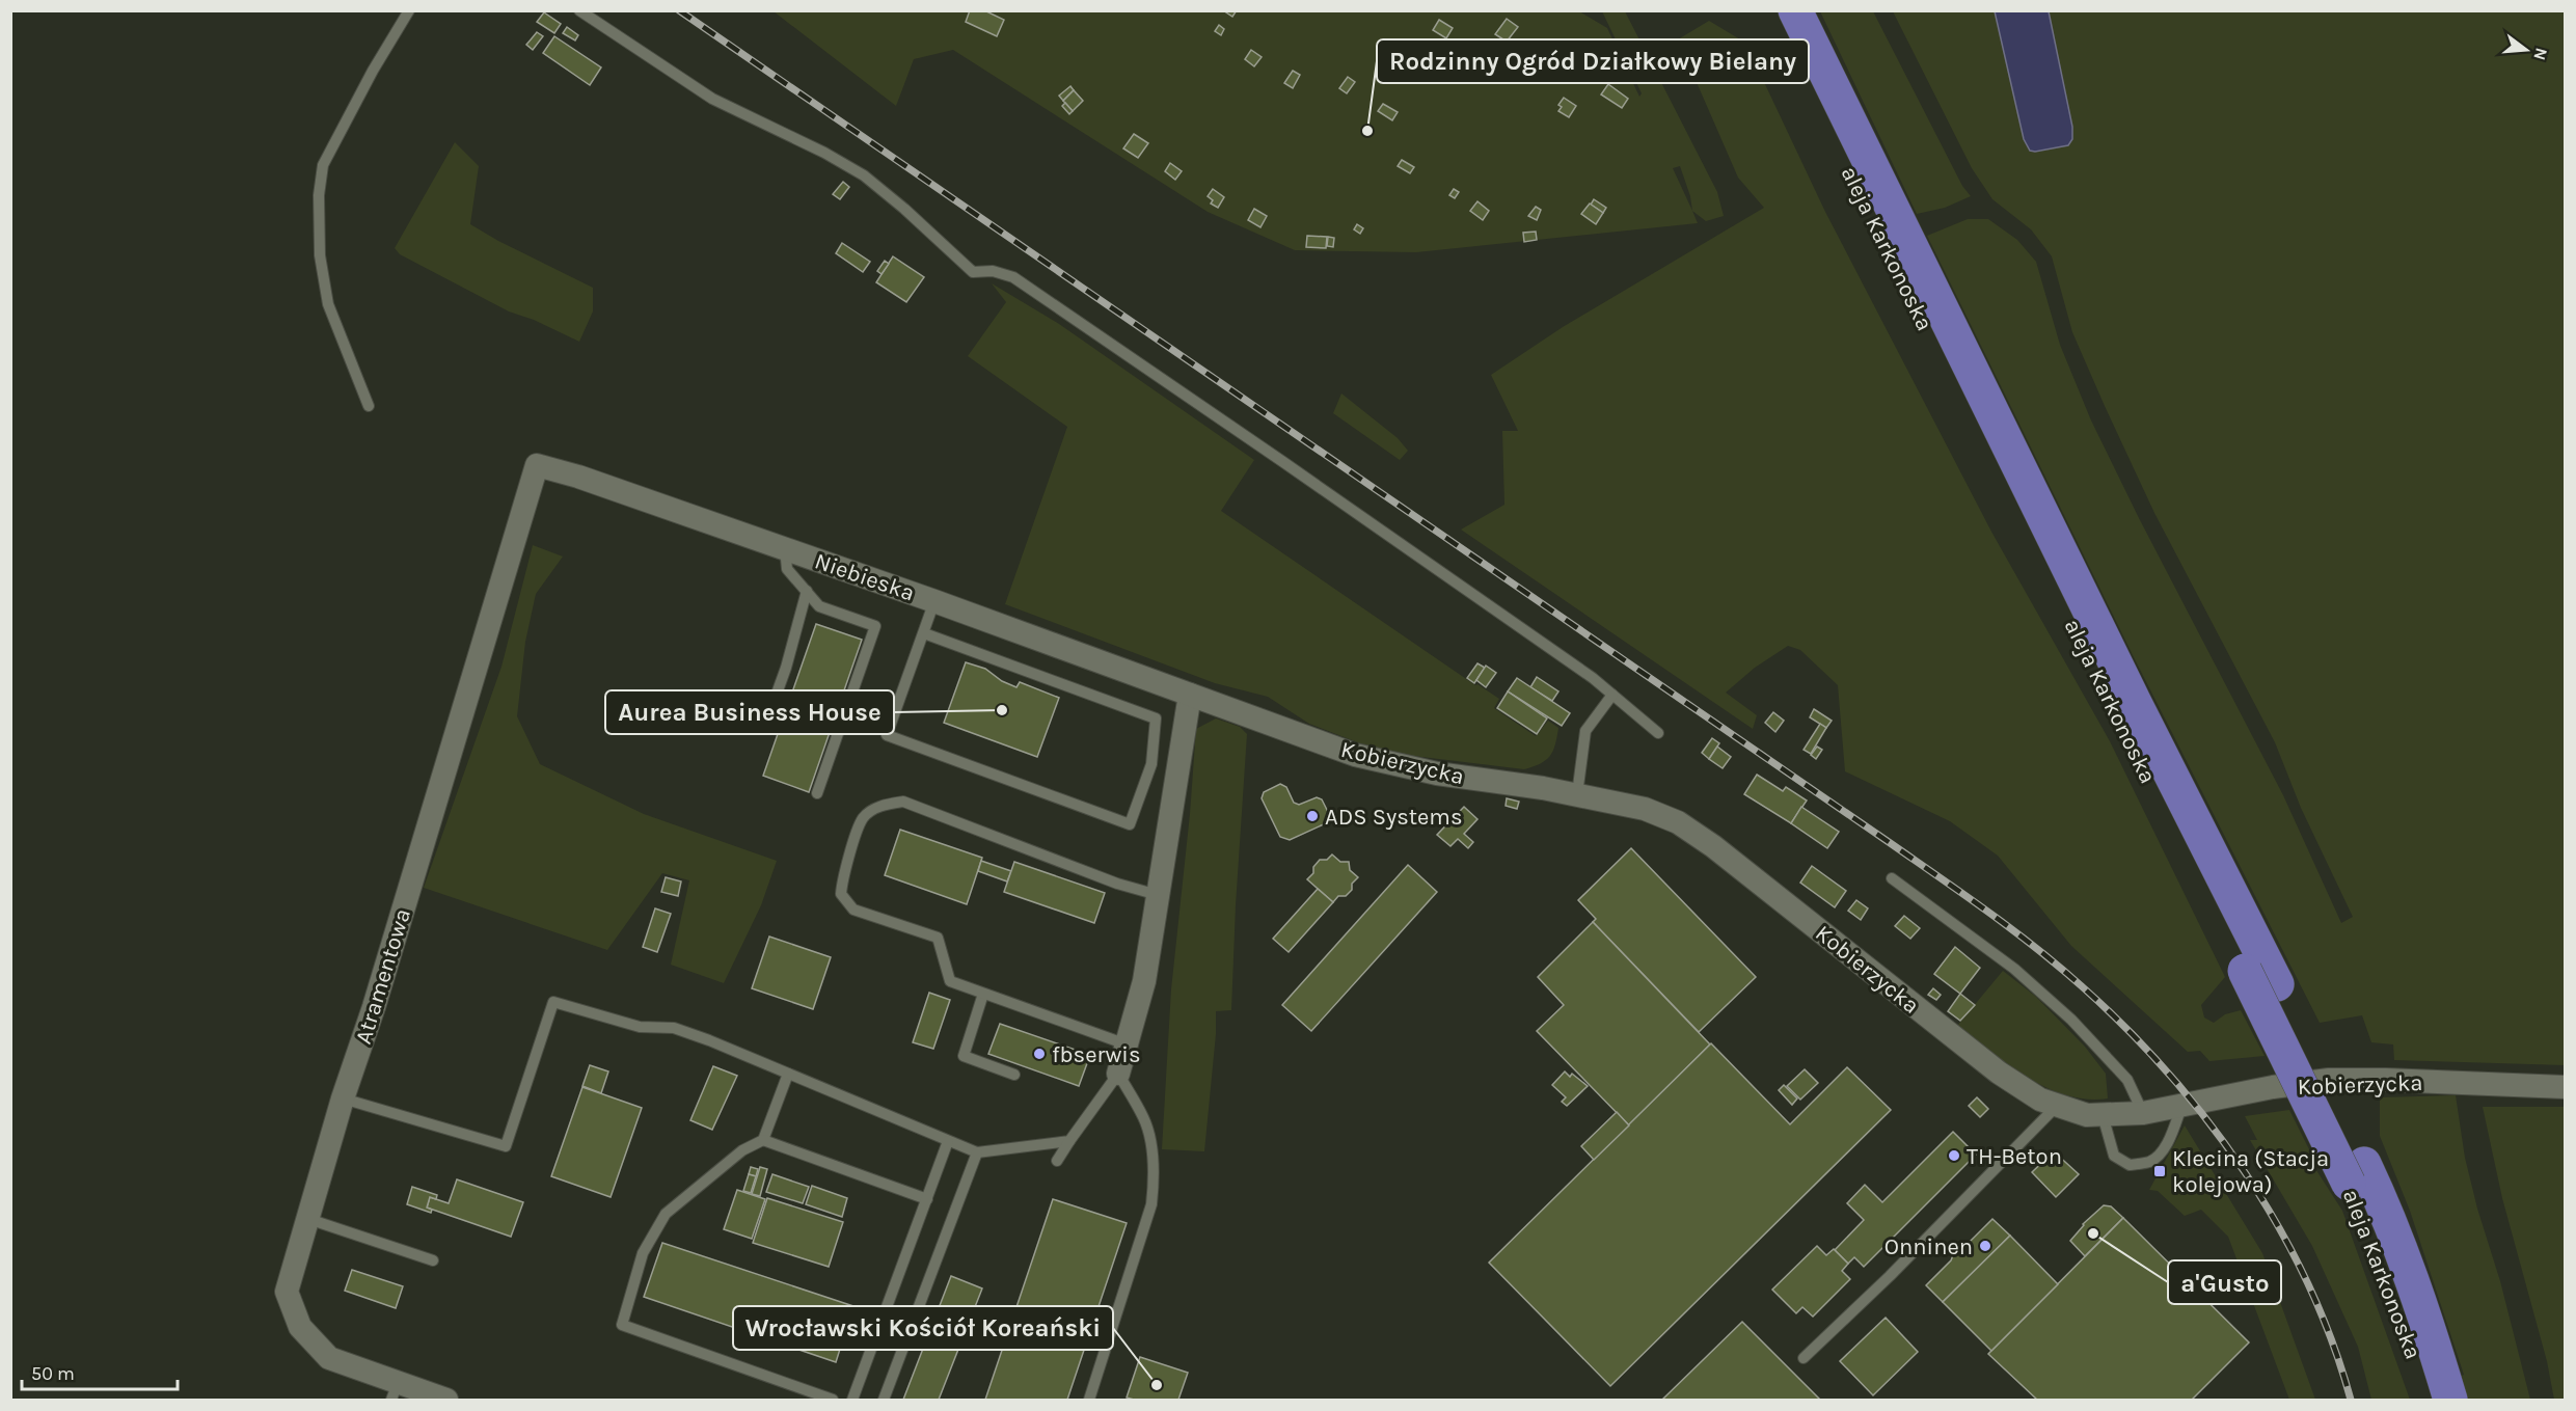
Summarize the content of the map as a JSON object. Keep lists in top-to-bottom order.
{
  "streets": {
    "main road": ["aleja Karkonoska"],
    "street": ["Niebieska", "Kobierzycka", "Atramentowa"]
  },
  "crossings": [
    ["Niebieska", "Kobierzycka"],
    ["Niebieska", "Atramentowa"]
  ],
  "places": {
    "other": [
      "Rodzinny Ogród Działkowy Bielany",
      "Aurea Business House",
      "ADS Systems",
      "fbserwis",
      "TH-Beton",
      "a'Gusto",
      "Onninen",
      "Wrocławski Kościół Koreański"
    ],
    "transit": ["Klecina (Stacja kolejowa)"]
  },
  "scale_bar": "50 m",
  "north": "right"
}
